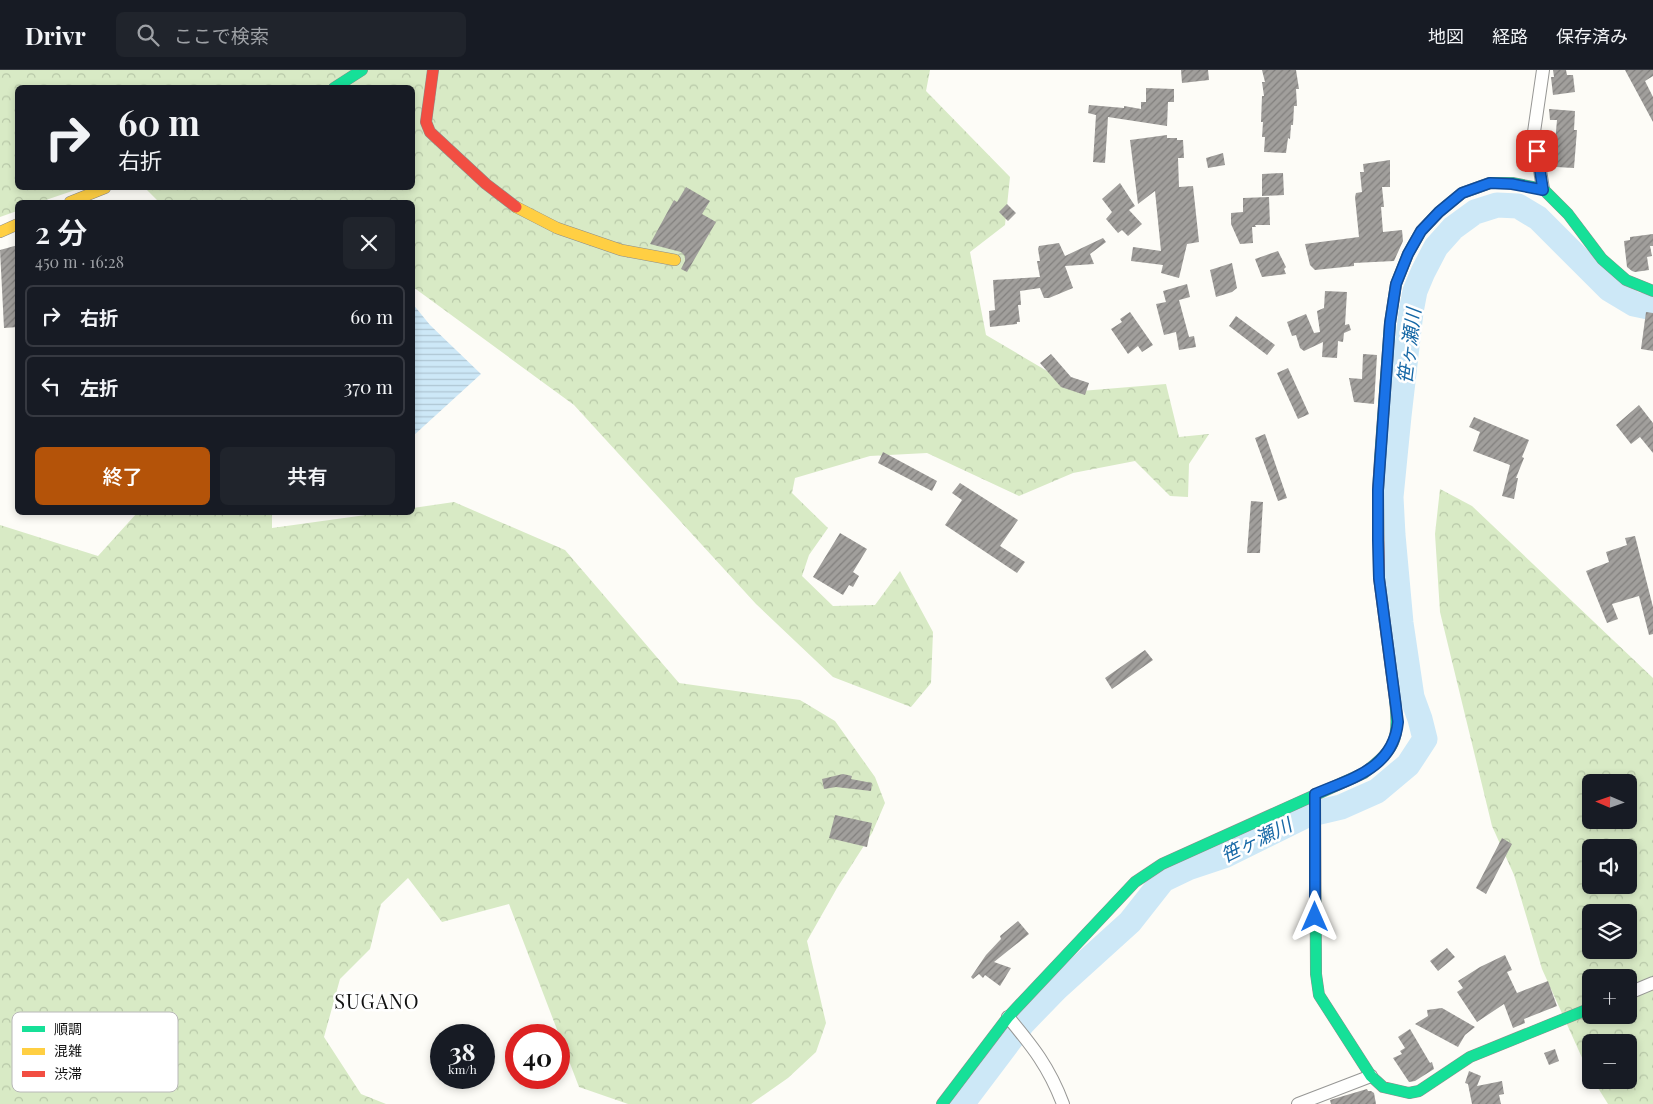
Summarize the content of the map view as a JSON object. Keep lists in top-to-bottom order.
{
  "districts": ["SUGANO"],
  "water": ["笹ヶ瀬川"],
  "legend": ["順調", "混雑", "渋滞"],
  "north": "left",
  "page": {
    "header": "Drivr",
    "search": "ここで検索",
    "nav": ["地図", "経路", "保存済み"],
    "turn": ["60 m", "右折"],
    "heading": ["2 分", "450 m · 16:28"],
    "list": [
      {
        "name": "右折",
        "value": "60 m"
      },
      {
        "name": "左折",
        "value": "370 m"
      }
    ],
    "buttons": ["終了", "共有"],
    "map_buttons": ["+", "−"],
    "speed": "38 km/h",
    "limit": "40"
  }
}
